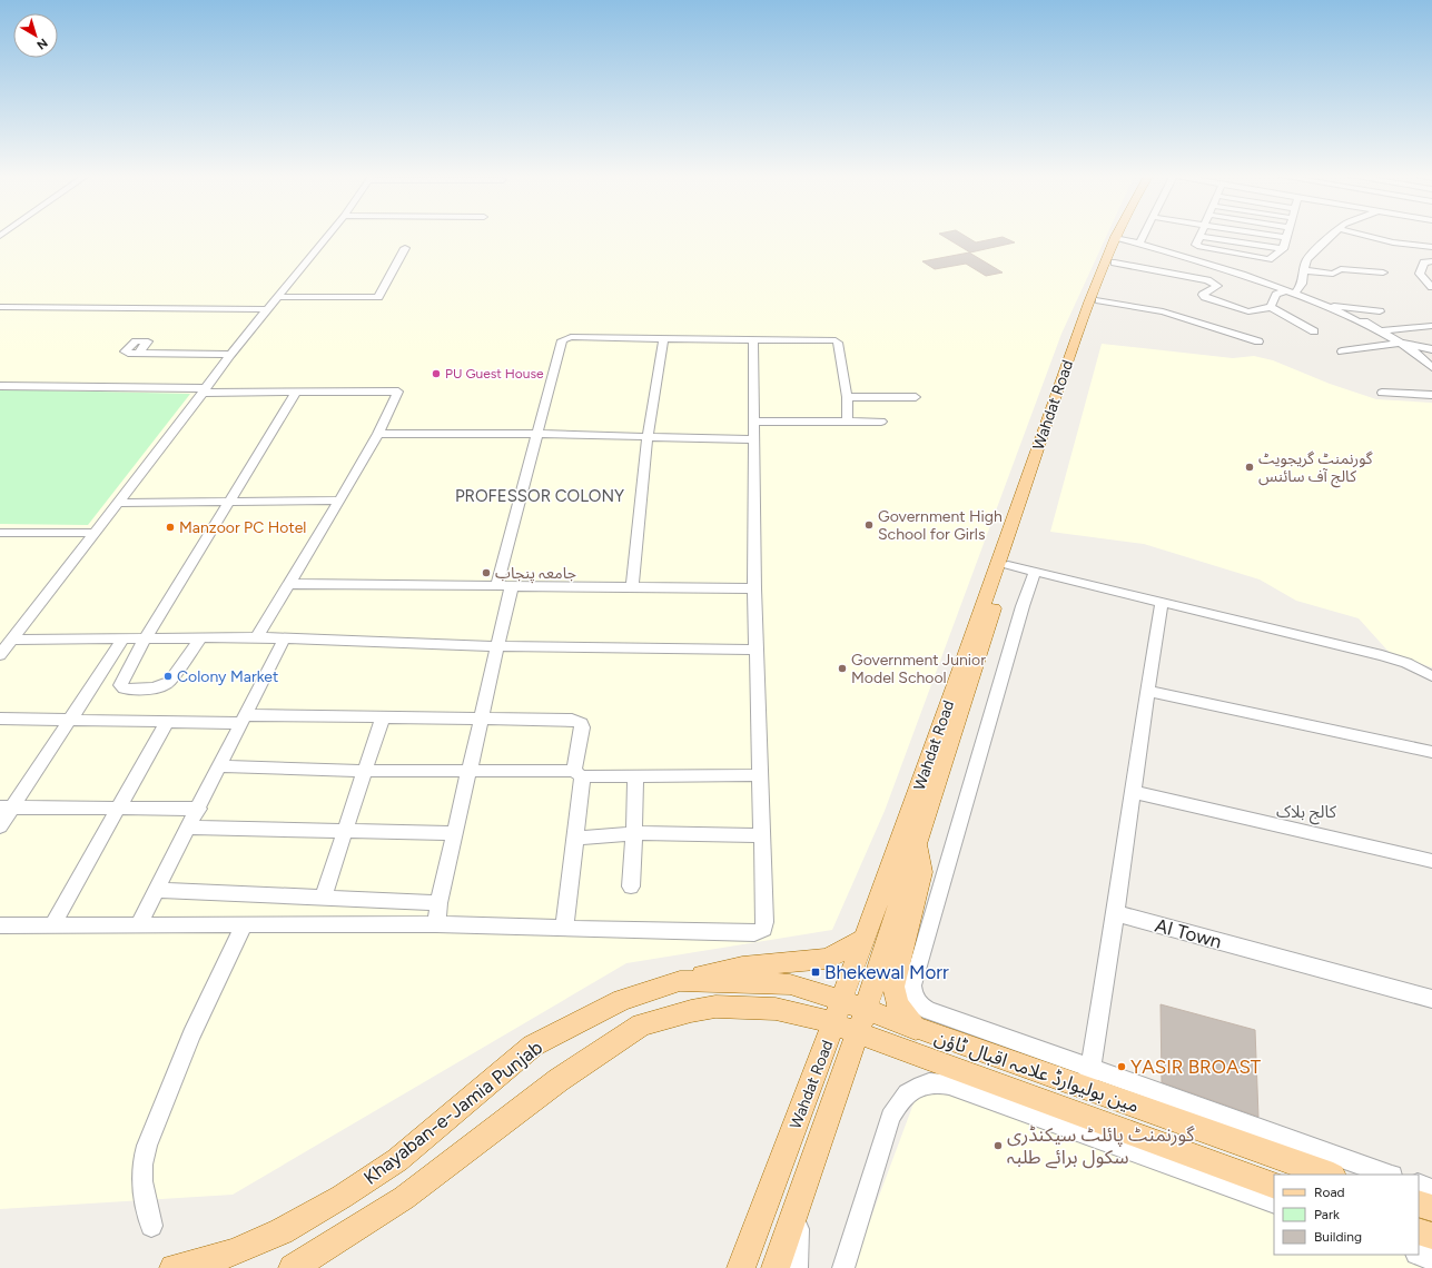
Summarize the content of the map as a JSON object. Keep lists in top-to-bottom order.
{
  "streets": {
    "main road": ["Wahdat Road", "مین بولیوارڈ علامہ اقبال ٹاؤن", "Khayaban-e-Jamia Punjab"],
    "street": ["AI Town"]
  },
  "crossings": [
    ["Wahdat Road", "مین بولیوارڈ علامہ اقبال ٹاؤن"],
    ["Wahdat Road", "Khayaban-e-Jamia Punjab"],
    ["مین بولیوارڈ علامہ اقبال ٹاؤن", "Khayaban-e-Jamia Punjab"]
  ],
  "districts": ["PROFESSOR COLONY", "کالج بلاک"],
  "places": {
    "other": [
      "PU Guest House",
      "گورنمنٹ گریجویٹ کالج آف سائنس",
      "Government High School for Girls",
      "Manzoor PC Hotel",
      "جامعہ پنجاب",
      "Government Junior Model School",
      "Colony Market",
      "YASIR BROAST",
      "گورنمنٹ پائلٹ سیکنڈری سکول برائے طلبہ"
    ],
    "transit": ["Bhekewal Morr"]
  },
  "legend": ["Road", "Park", "Building"],
  "north": "bottom right"
}
